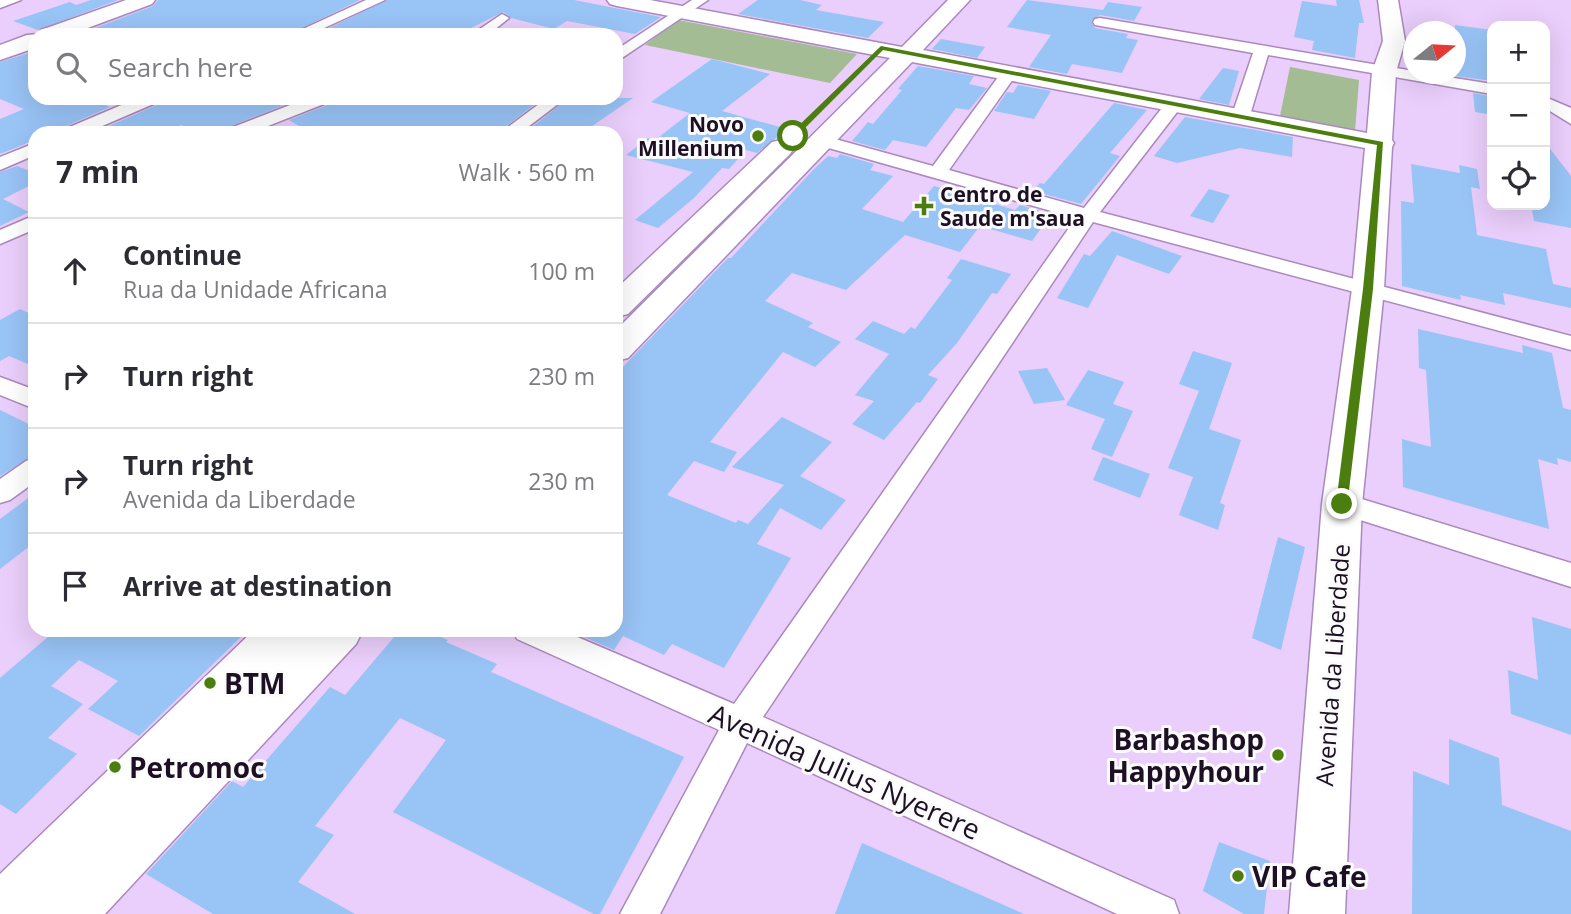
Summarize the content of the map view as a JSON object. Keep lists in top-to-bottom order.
{
  "streets": {
    "street": ["Avenida da Liberdade", "Avenida Julius Nyerere"]
  },
  "places": {
    "other": [
      "Novo Millenium",
      "BTM",
      "Barbashop Happyhour",
      "Petromoc",
      "VIP Cafe"
    ],
    "health": ["Centro de Saude m'saua"]
  },
  "north": "right",
  "page": {
    "map_buttons": ["+", "−"],
    "search": "Search here",
    "heading": ["7 min", "Walk · 560 m"],
    "list": [
      ["Continue", "Rua da Unidade Africana", "100 m"],
      ["Turn right", "230 m"],
      ["Turn right", "Avenida da Liberdade", "230 m"],
      "Arrive at destination"
    ]
  }
}
